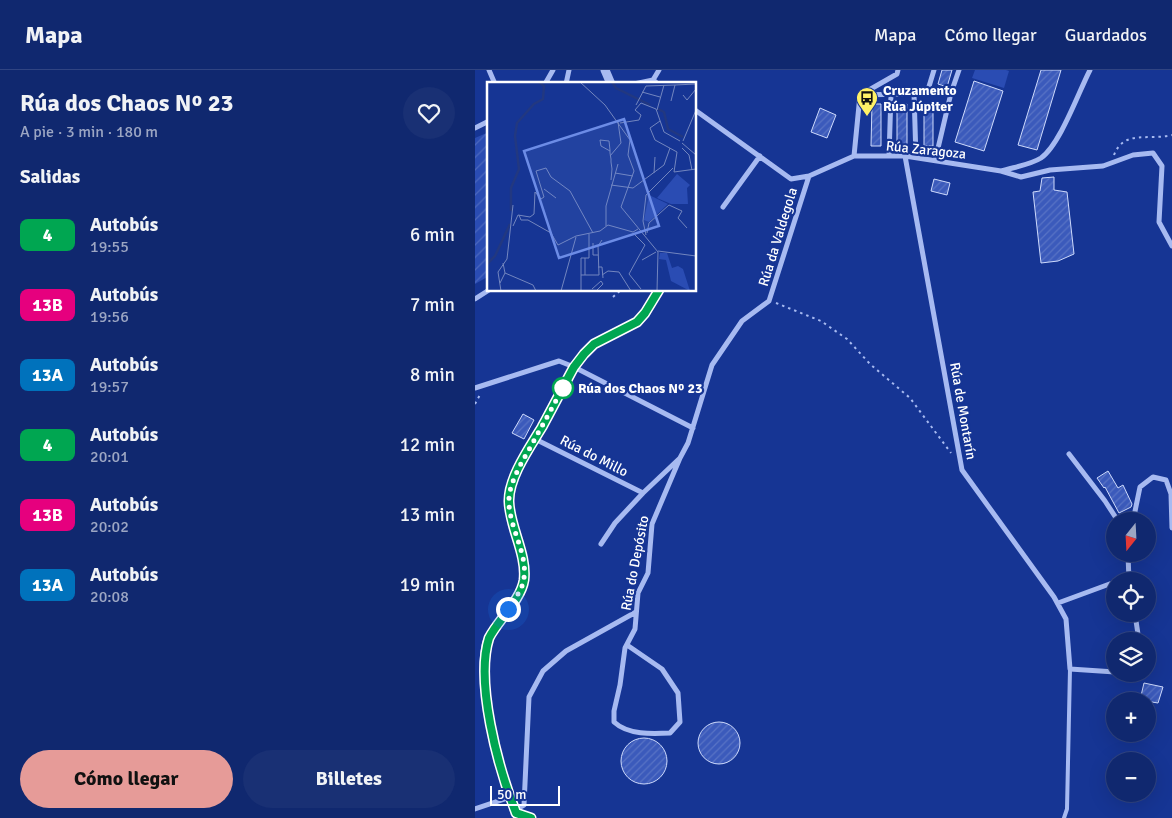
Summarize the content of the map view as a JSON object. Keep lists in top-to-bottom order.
{
  "streets": {
    "street": [
      "Rúa Zaragoza",
      "Rúa da Valdegola",
      "Rúa de Montarín",
      "Rúa do Millo",
      "Rúa do Depósito"
    ]
  },
  "crossings": [
    ["Rúa Zaragoza", "Rúa da Valdegola"],
    ["Rúa Zaragoza", "Rúa de Montarín"],
    ["Rúa da Valdegola", "Rúa do Millo"],
    ["Rúa da Valdegola", "Rúa do Depósito"]
  ],
  "places": {
    "bus stop": ["Cruzamento Rúa Júpiter"],
    "other": ["Rúa dos Chaos Nº 23"]
  },
  "lines": ["bus line 4"],
  "scale_bar": "50 m",
  "north": "bottom",
  "page": {
    "header": "Mapa",
    "nav": ["Mapa", "Cómo llegar", "Guardados"],
    "heading": [
      ["Rúa dos Chaos Nº 23", "A pie · 3 min · 180 m"],
      "Salidas"
    ],
    "list": [
      {
        "mark": "4",
        "name": "Autobús",
        "note": "19:55",
        "value": "6 min"
      },
      {
        "mark": "13B",
        "name": "Autobús",
        "note": "19:56",
        "value": "7 min"
      },
      {
        "mark": "13A",
        "name": "Autobús",
        "note": "19:57",
        "value": "8 min"
      },
      {
        "mark": "4",
        "name": "Autobús",
        "note": "20:01",
        "value": "12 min"
      },
      {
        "mark": "13B",
        "name": "Autobús",
        "note": "20:02",
        "value": "13 min"
      },
      {
        "mark": "13A",
        "name": "Autobús",
        "note": "20:08",
        "value": "19 min"
      }
    ],
    "map_buttons": ["+", "−"],
    "buttons": ["Cómo llegar", "Billetes"],
    "scale": "50 m"
  }
}
